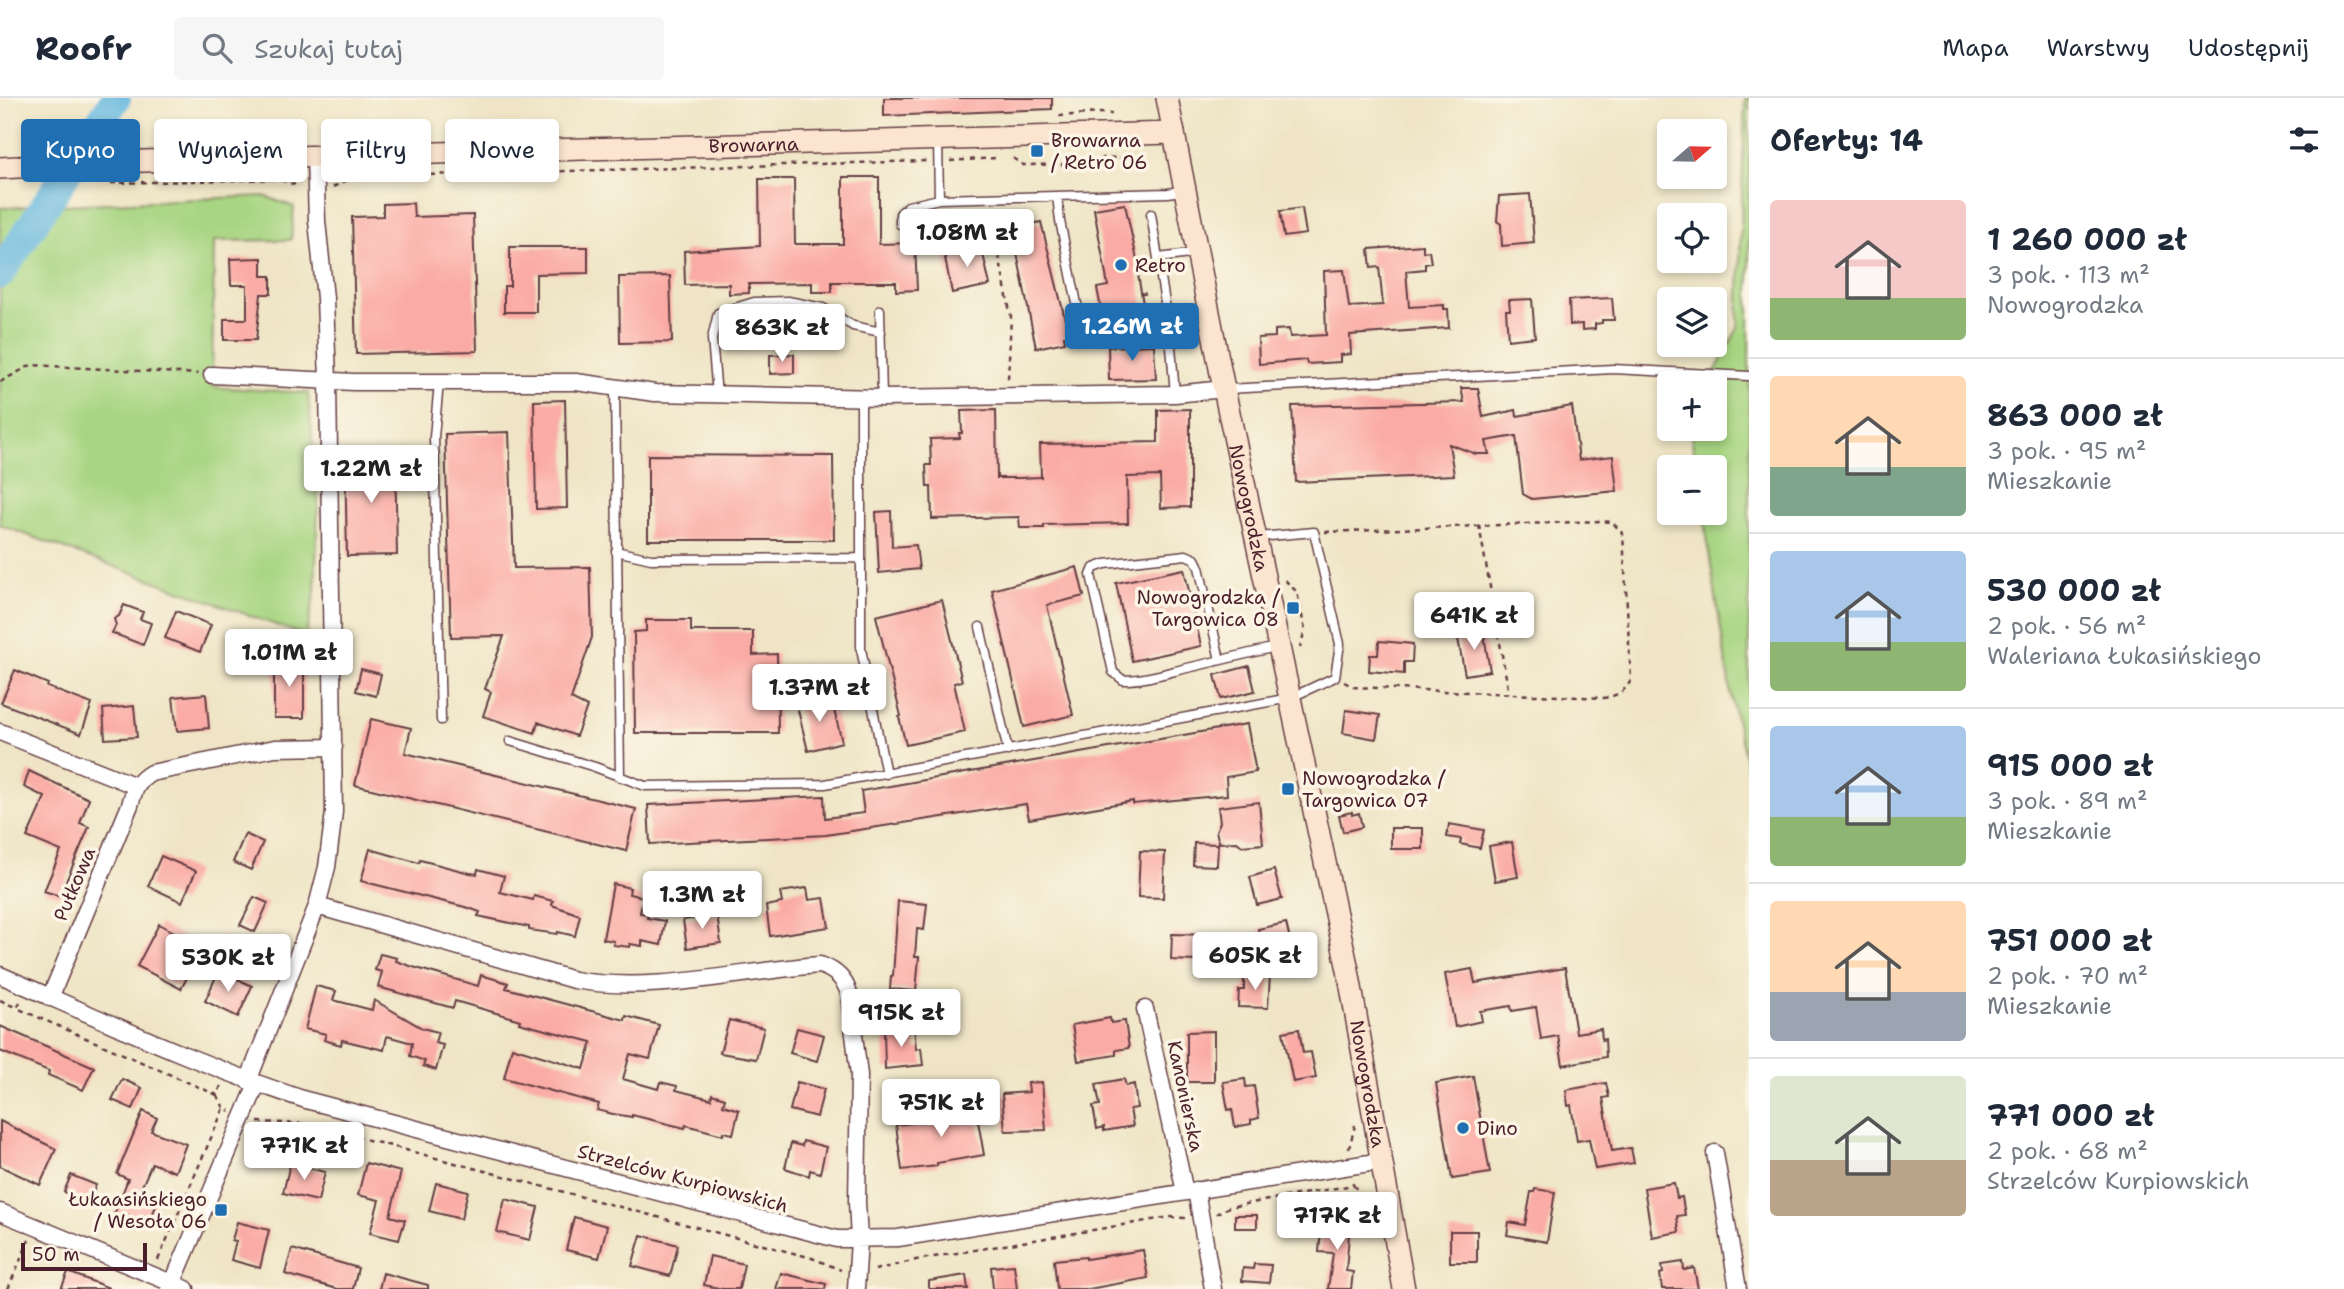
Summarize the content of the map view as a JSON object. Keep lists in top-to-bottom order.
{
  "streets": {
    "main road": ["Browarna", "Nowogrodzka"],
    "street": ["Pułkowa", "Kanonierska", "Strzelców Kurpiowskich"]
  },
  "crossings": [
    ["Browarna", "Nowogrodzka"],
    ["Nowogrodzka", "Strzelców Kurpiowskich"],
    ["Pułkowa", "Strzelców Kurpiowskich"],
    ["Kanonierska", "Strzelców Kurpiowskich"]
  ],
  "places": {
    "transit": [
      "Browarna / Retro 06",
      "Nowogrodzka / Targowica 08",
      "Nowogrodzka / Targowica 07",
      "Łukaasińskiego / Wesoła 06"
    ],
    "other": ["Retro", "Dino"]
  },
  "scale_bar": "50 m",
  "north": "right",
  "page": {
    "header": "Roofr",
    "search": "Szukaj tutaj",
    "nav": ["Mapa", "Warstwy", "Udostępnij"],
    "heading": "Oferty: 14",
    "map_buttons": ["+", "−"],
    "chip": [
      "Kupno",
      "Wynajem",
      "Filtry",
      "Nowe"
    ],
    "list": [
      {
        "name": "1 260 000 zł",
        "note": "3 pok. · 113 m² · Nowogrodzka"
      },
      {
        "name": "863 000 zł",
        "note": "3 pok. · 95 m² · Mieszkanie"
      },
      {
        "name": "530 000 zł",
        "note": "2 pok. · 56 m² · Waleriana Łukasińskiego"
      },
      {
        "name": "915 000 zł",
        "note": "3 pok. · 89 m² · Mieszkanie"
      },
      {
        "name": "751 000 zł",
        "note": "2 pok. · 70 m² · Mieszkanie"
      },
      {
        "name": "771 000 zł",
        "note": "2 pok. · 68 m² · Strzelców Kurpiowskich"
      }
    ],
    "price": [
      "1.08M zł",
      "1.26M zł",
      "863K zł",
      "1.22M zł",
      "641K zł",
      "1.01M zł",
      "1.37M zł",
      "1.3M zł",
      "605K zł",
      "530K zł",
      "915K zł",
      "751K zł",
      "771K zł",
      "717K zł"
    ],
    "scale": "50 m"
  }
}
